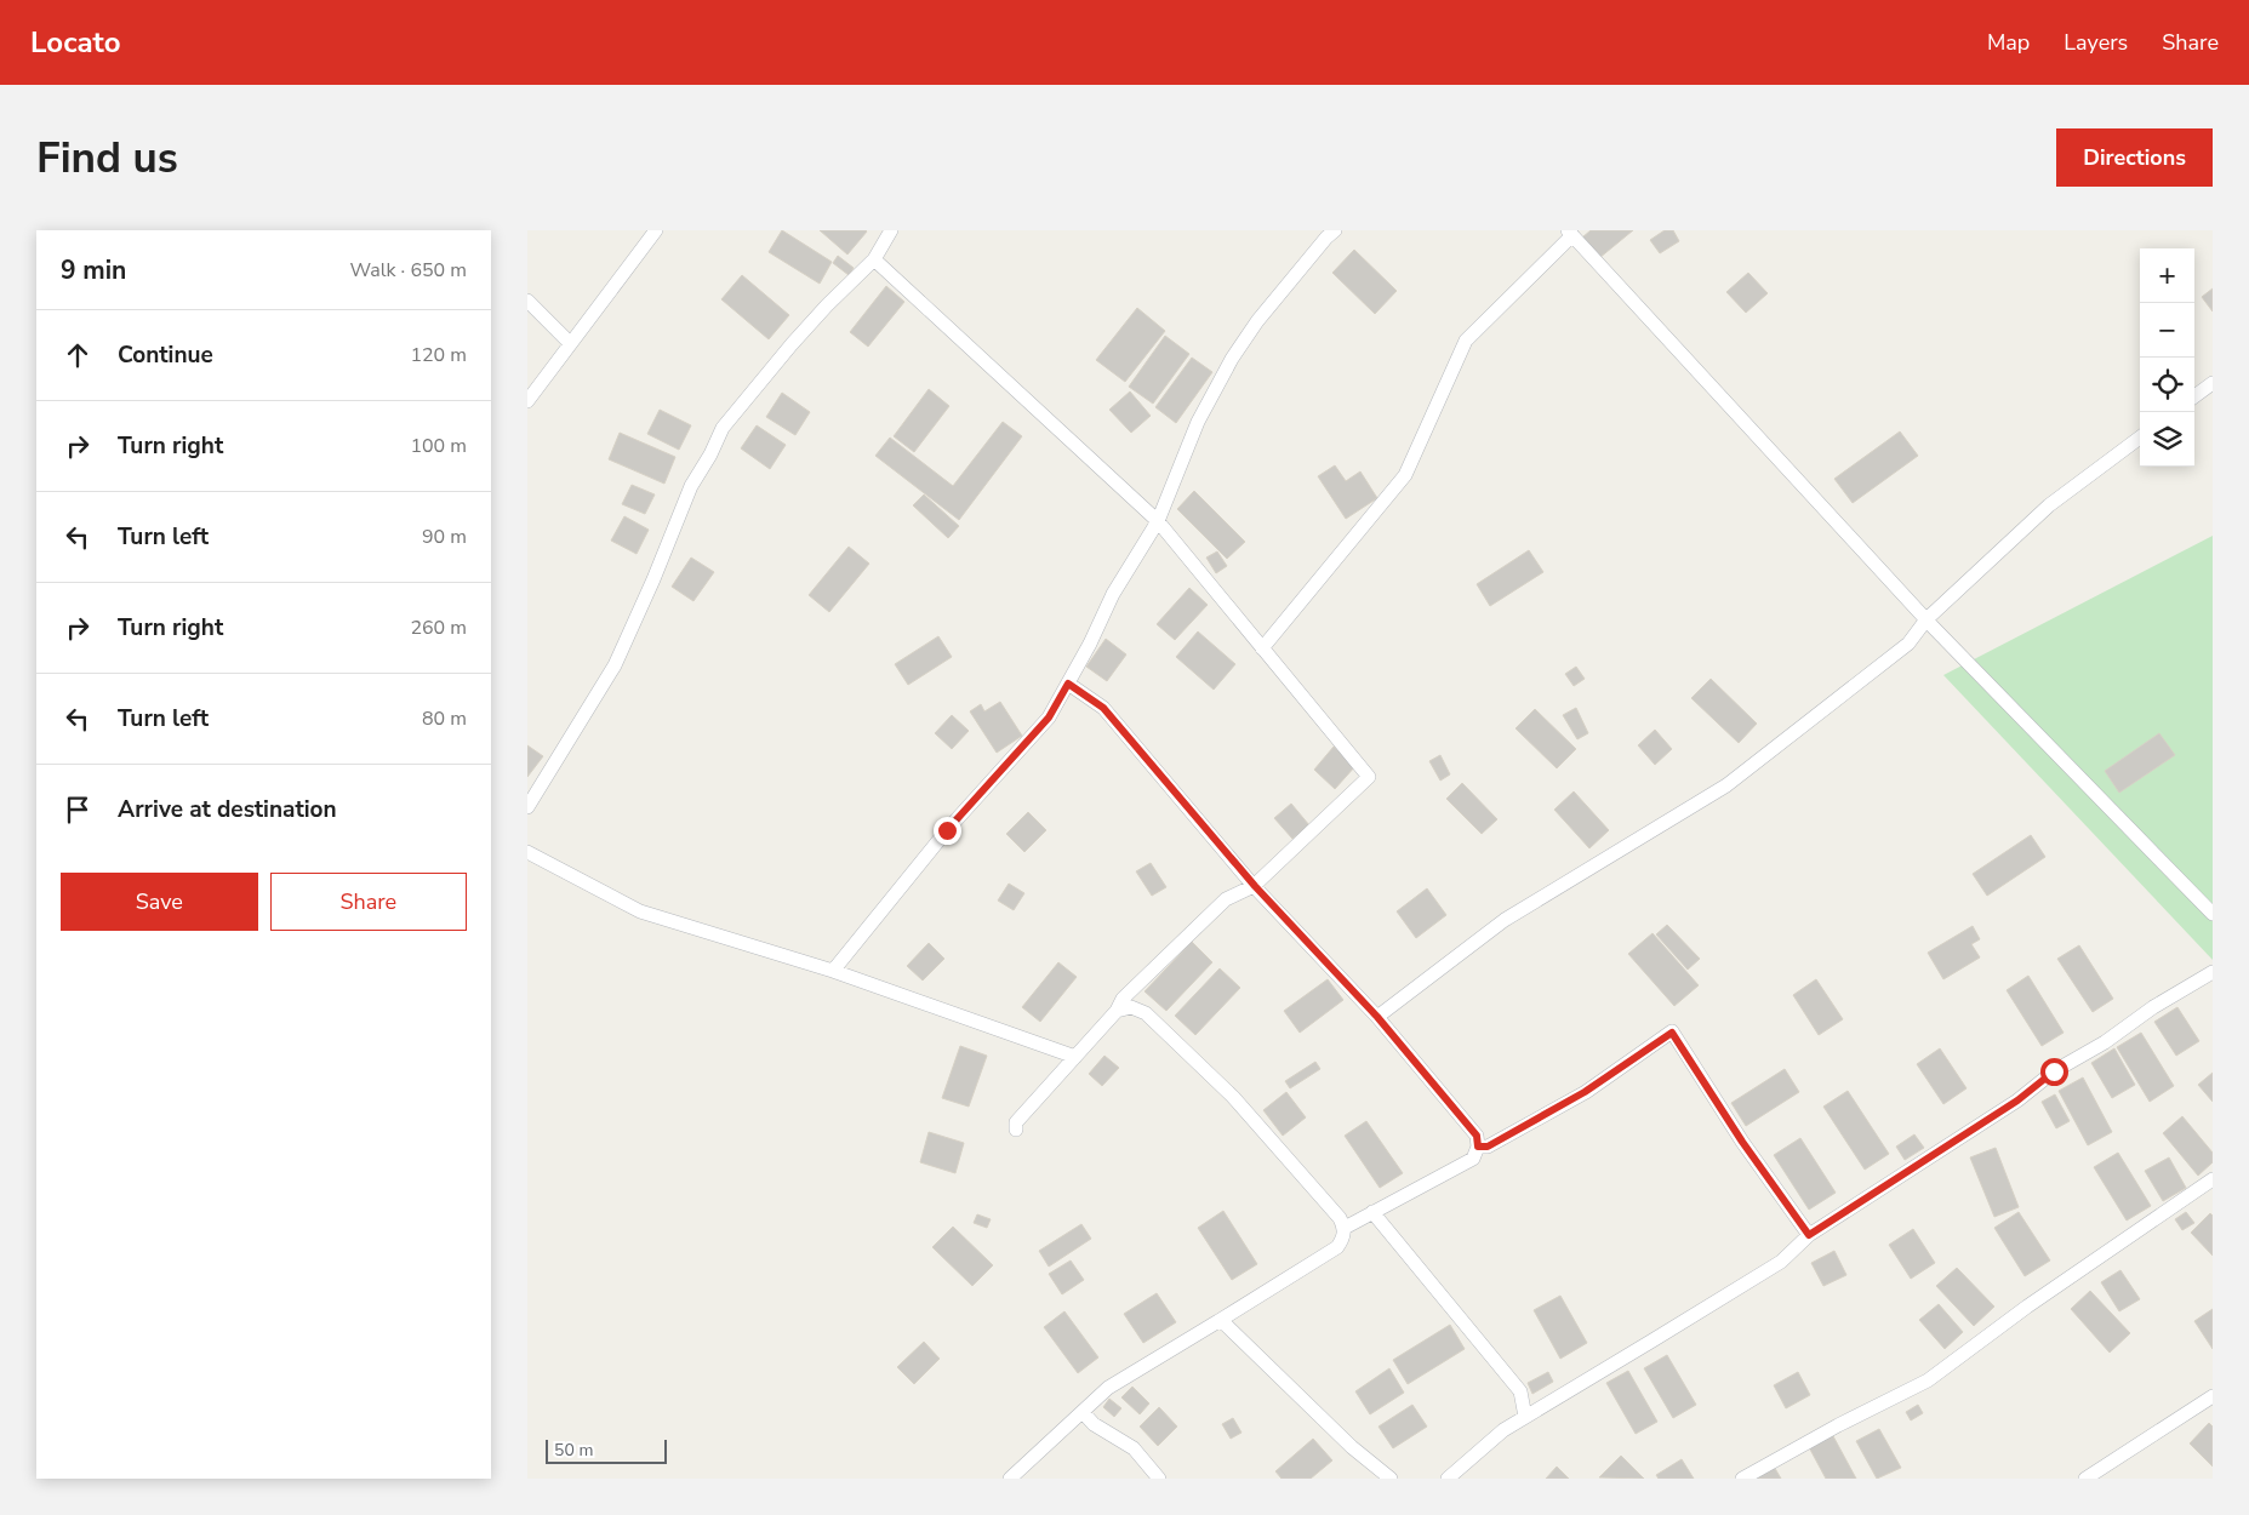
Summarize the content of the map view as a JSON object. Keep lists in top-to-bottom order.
{
  "scale_bar": "50 m",
  "page": {
    "header": "Locato",
    "nav": ["Map", "Layers", "Share"],
    "buttons": [
      "Directions",
      ["Save", "Share"]
    ],
    "title": "Find us",
    "heading": ["9 min", "Walk · 650 m"],
    "map_buttons": ["+", "−"],
    "list": [
      ["Continue", "120 m"],
      ["Turn right", "100 m"],
      ["Turn left", "90 m"],
      ["Turn right", "260 m"],
      ["Turn left", "80 m"],
      "Arrive at destination"
    ],
    "scale": "50 m"
  }
}
